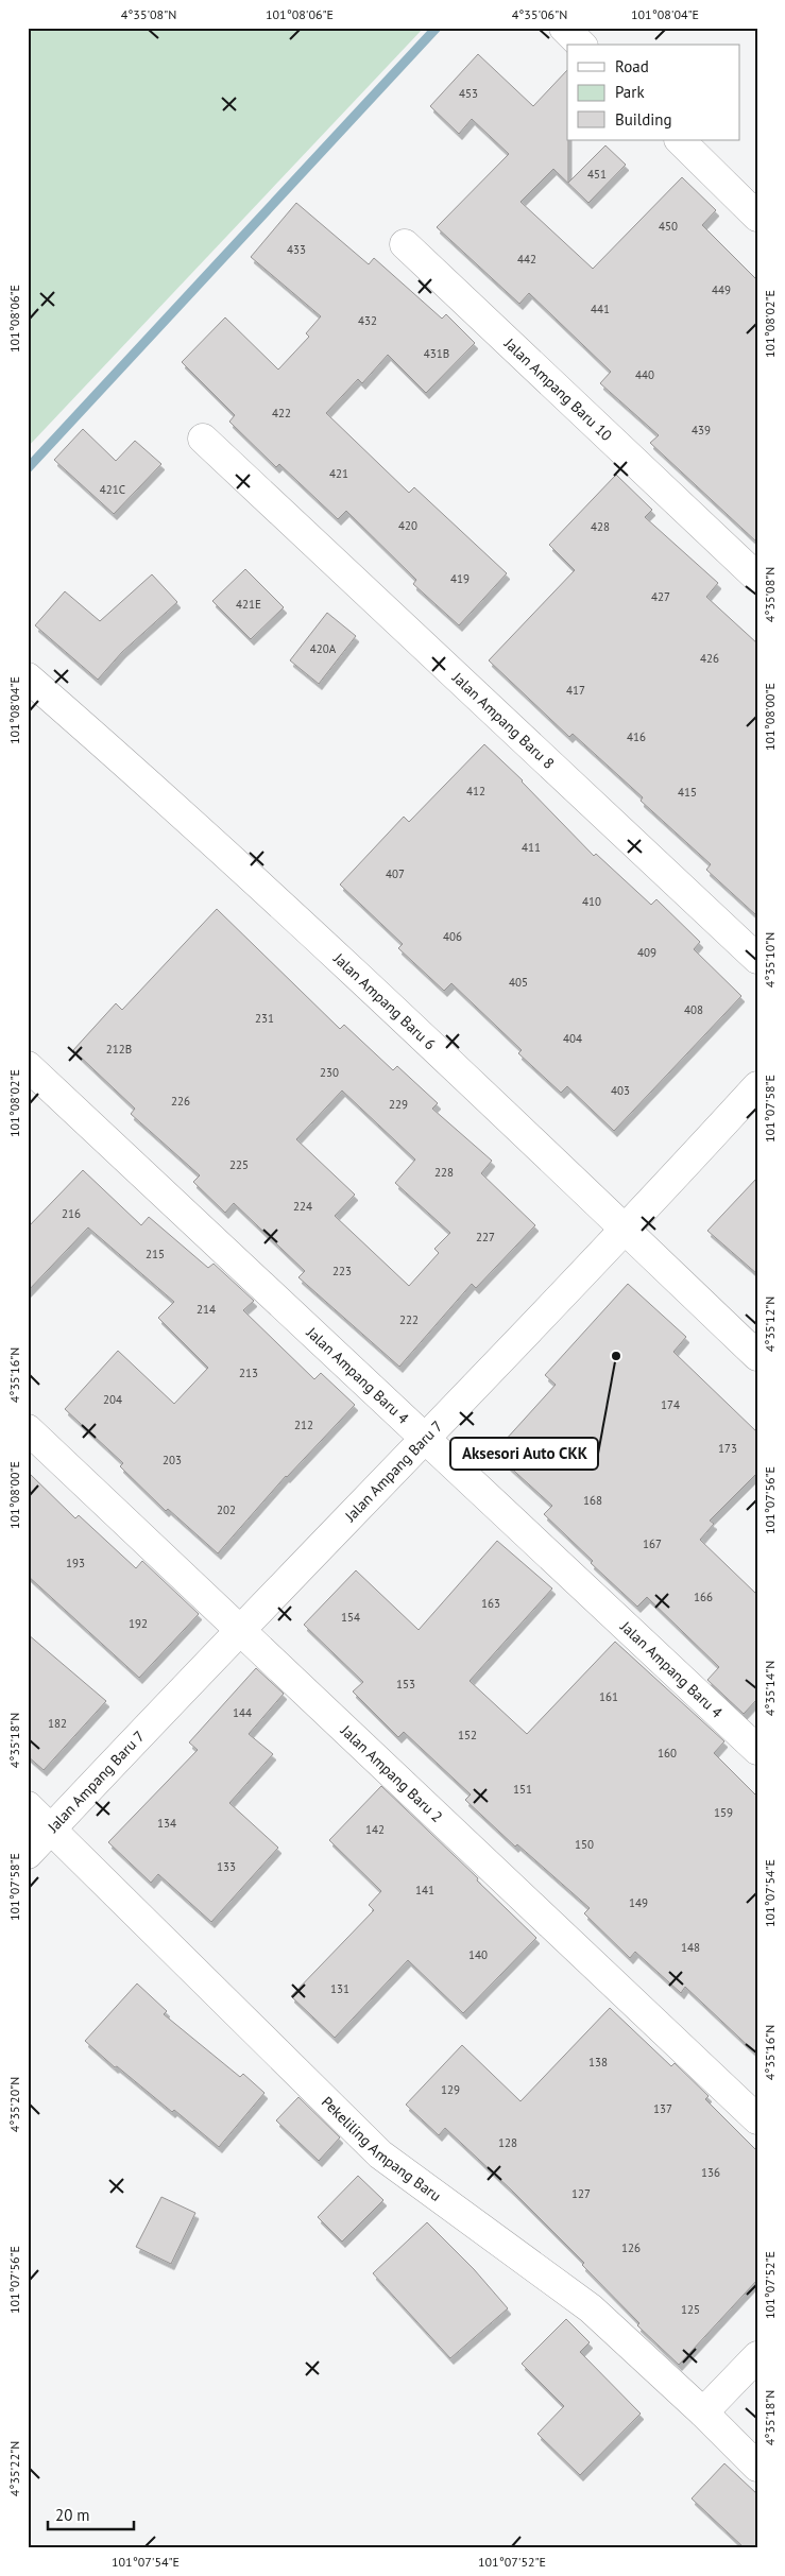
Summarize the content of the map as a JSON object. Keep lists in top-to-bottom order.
{
  "streets": {
    "street": [
      "Jalan Ampang Baru 10",
      "Jalan Ampang Baru 8",
      "Jalan Ampang Baru 6",
      "Jalan Ampang Baru 4",
      "Jalan Ampang Baru 7",
      "Jalan Ampang Baru 2",
      "Pekeliling Ampang Baru"
    ]
  },
  "crossings": [
    ["Jalan Ampang Baru 6", "Jalan Ampang Baru 7"],
    ["Jalan Ampang Baru 4", "Jalan Ampang Baru 7"],
    ["Jalan Ampang Baru 7", "Jalan Ampang Baru 2"],
    ["Jalan Ampang Baru 7", "Pekeliling Ampang Baru"]
  ],
  "places": ["Aksesori Auto CKK"],
  "house_numbers": [
    "453",
    "451",
    "450",
    "433",
    "442",
    "449",
    "441",
    "432",
    "431B",
    "440",
    "422",
    "439",
    "421",
    "421C",
    "420",
    "428",
    "419",
    "427",
    "421E",
    "420A",
    "426",
    "417",
    "416",
    "412",
    "415",
    "411",
    "407",
    "410",
    "406",
    "409",
    "405",
    "408",
    "231",
    "404",
    "212B",
    "230",
    "403",
    "226",
    "229",
    "225",
    "228",
    "224",
    "216",
    "227",
    "215",
    "223",
    "214",
    "222",
    "213",
    "204",
    "174",
    "212",
    "173",
    "203",
    "168",
    "202",
    "167",
    "193",
    "166",
    "163",
    "154",
    "192",
    "153",
    "161",
    "144",
    "182",
    "152",
    "160",
    "151",
    "159",
    "134",
    "142",
    "150",
    "133",
    "141",
    "149",
    "148",
    "140",
    "131",
    "138",
    "129",
    "137",
    "128",
    "136",
    "127",
    "126",
    "125"
  ],
  "legend": ["Road", "Park", "Building"],
  "scale_bar": "20 m",
  "coordinates": [
    "4°35'08\"N",
    "101°08'06\"E",
    "4°35'06\"N",
    "101°08'04\"E",
    "101°08'02\"E",
    "101°08'00\"E",
    "4°35'10\"N",
    "101°07'58\"E",
    "4°35'12\"N",
    "4°35'16\"N",
    "101°07'56\"E",
    "4°35'14\"N",
    "4°35'18\"N",
    "101°07'54\"E",
    "4°35'20\"N",
    "101°07'52\"E",
    "4°35'22\"N"
  ]
}
